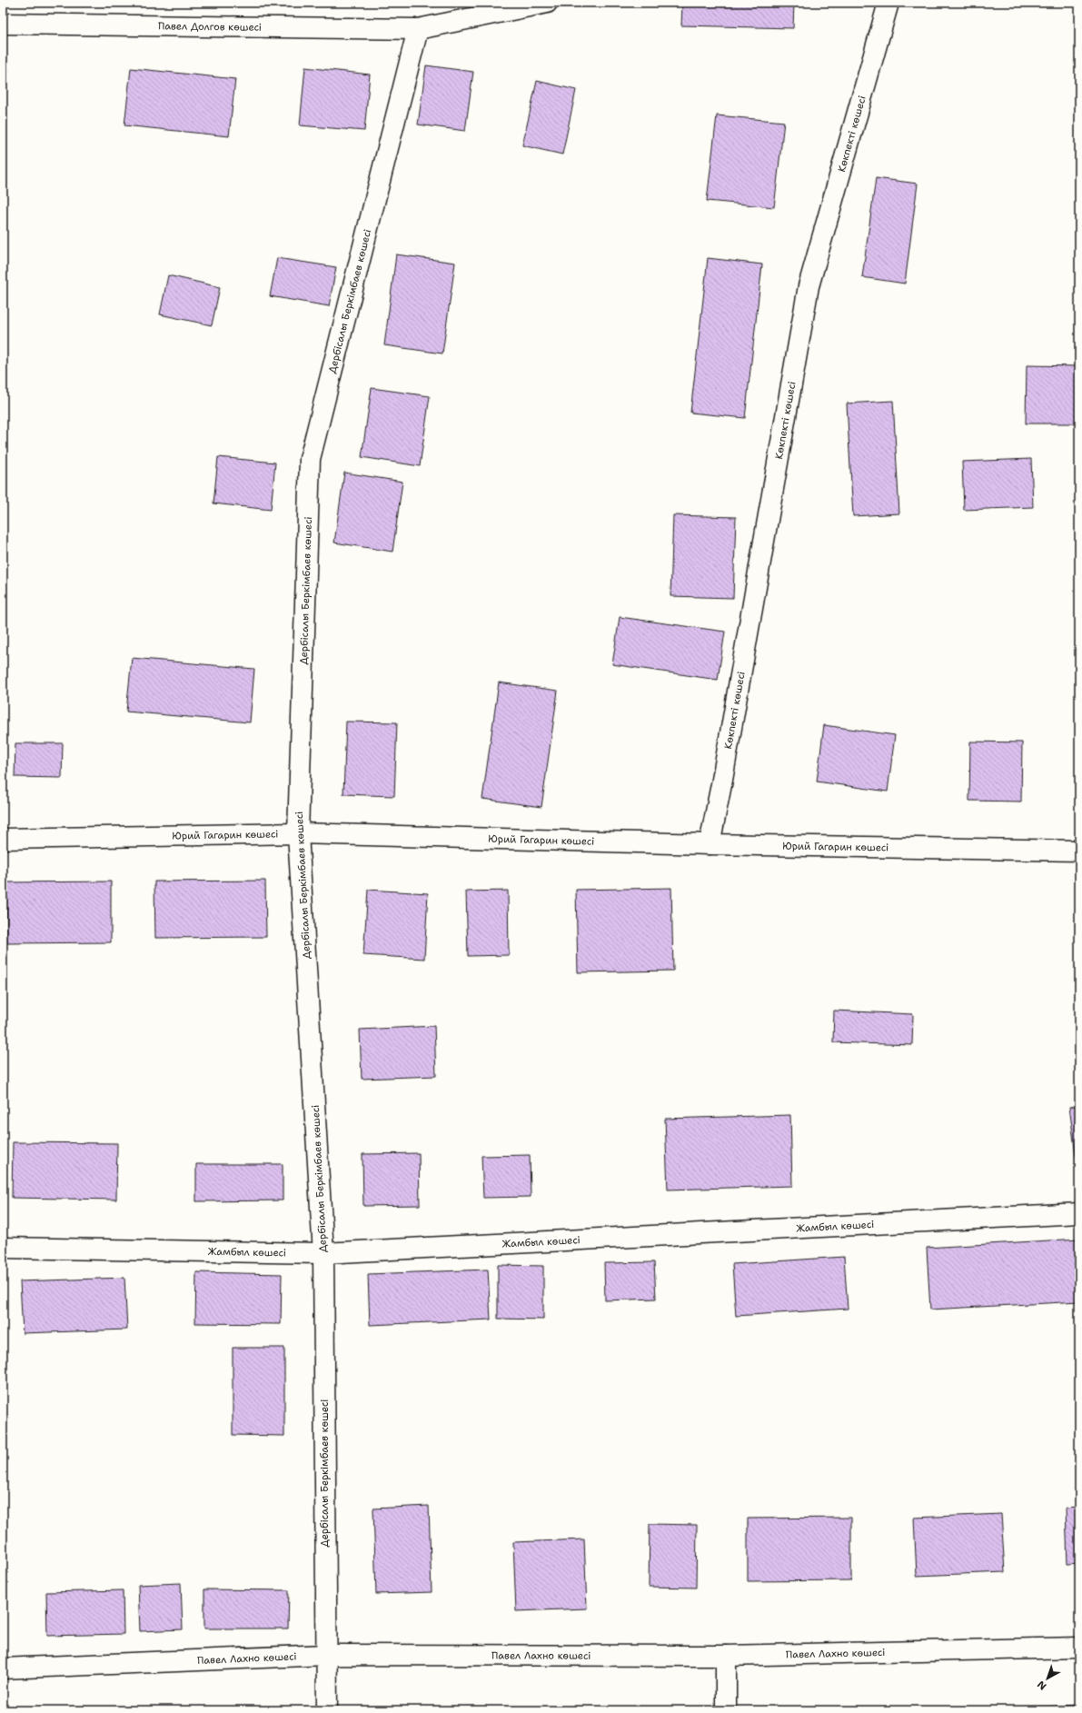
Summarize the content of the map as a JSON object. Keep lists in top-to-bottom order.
{
  "streets": {
    "street": [
      "Павел Долгов көшесі",
      "Көкпекті көшесі",
      "Дербісалы Беркімбаев көшесі",
      "Юрий Гагарин көшесі",
      "Жамбыл көшесі",
      "Павел Лахно көшесі"
    ]
  },
  "crossings": [
    ["Павел Долгов көшесі", "Дербісалы Беркімбаев көшесі"],
    ["Көкпекті көшесі", "Юрий Гагарин көшесі"],
    ["Дербісалы Беркімбаев көшесі", "Юрий Гагарин көшесі"],
    ["Дербісалы Беркімбаев көшесі", "Жамбыл көшесі"],
    ["Дербісалы Беркімбаев көшесі", "Павел Лахно көшесі"]
  ],
  "north": "bottom left"
}
